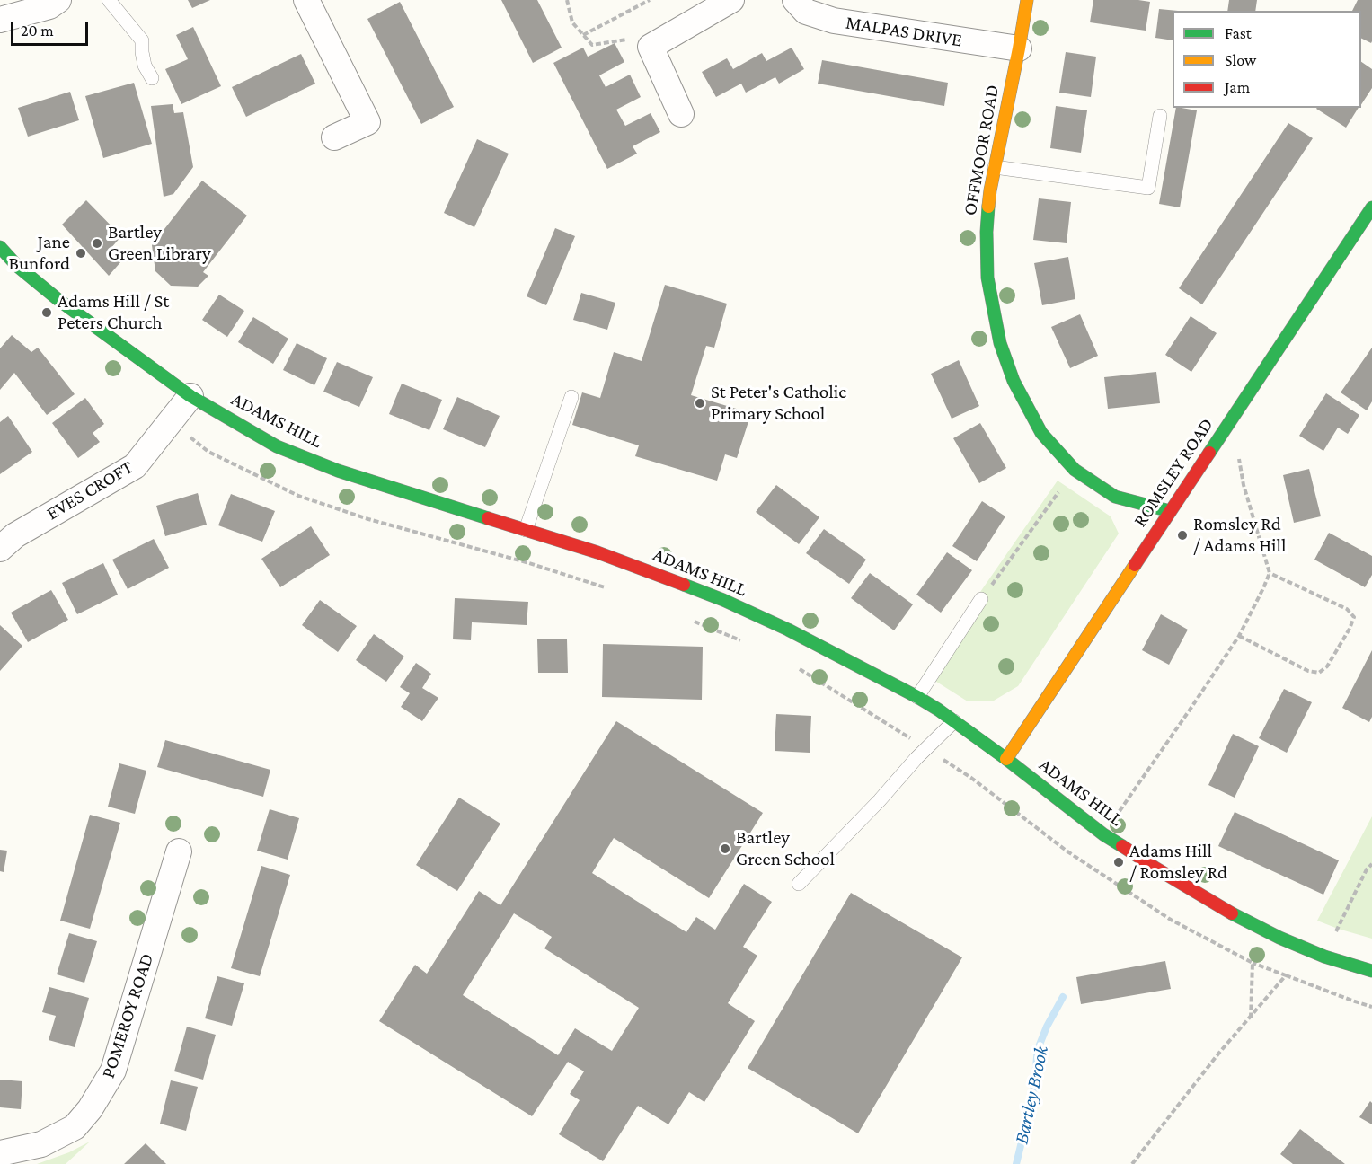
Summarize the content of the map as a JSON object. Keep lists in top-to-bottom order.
{
  "streets": {
    "street": [
      "MALPAS DRIVE",
      "OFFMOOR ROAD",
      "ADAMS HILL",
      "ROMSLEY ROAD",
      "EVES CROFT",
      "POMEROY ROAD"
    ]
  },
  "crossings": [
    ["MALPAS DRIVE", "OFFMOOR ROAD"],
    ["OFFMOOR ROAD", "ROMSLEY ROAD"],
    ["ADAMS HILL", "ROMSLEY ROAD"],
    ["ADAMS HILL", "EVES CROFT"]
  ],
  "water": ["Bartley Brook"],
  "places": [
    "Bartley Green Library",
    "Jane Bunford",
    "Adams Hill / St Peters Church",
    "St Peter's Catholic Primary School",
    "Romsley Rd / Adams Hill",
    "Bartley Green School",
    "Adams Hill / Romsley Rd"
  ],
  "legend": ["Fast", "Slow", "Jam"],
  "scale_bar": "20 m"
}
